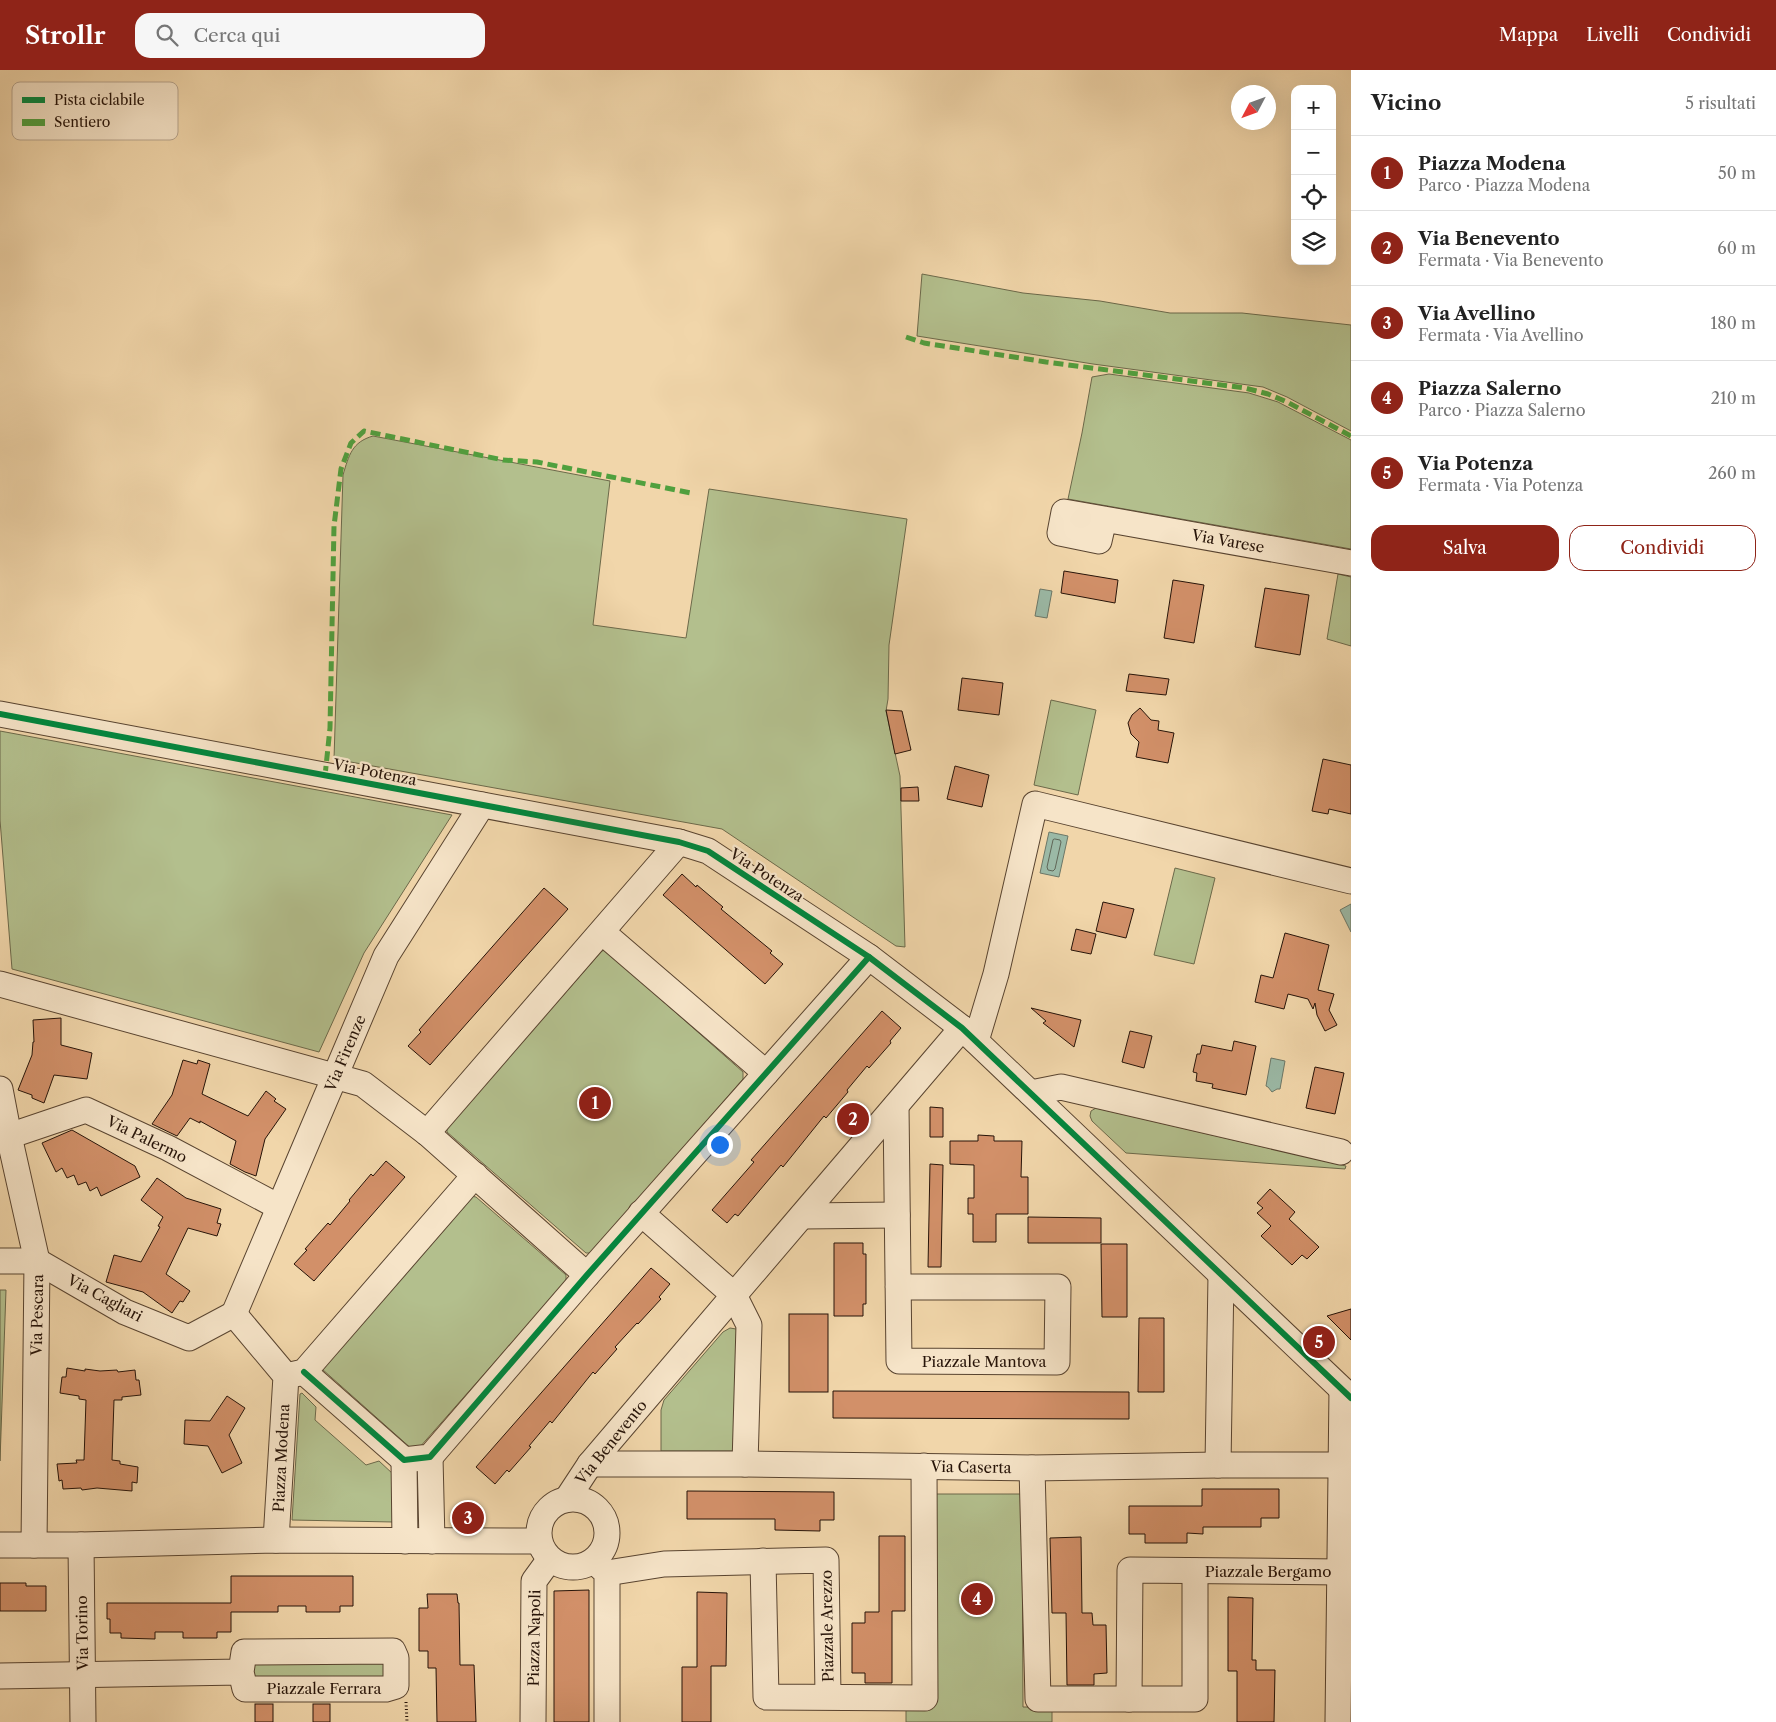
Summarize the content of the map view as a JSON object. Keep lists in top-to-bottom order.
{
  "streets": {
    "street": [
      "Via Varese",
      "Via Potenza",
      "Via Firenze",
      "Via Palermo",
      "Via Cagliari",
      "Via Pescara",
      "Piazzale Mantova",
      "Via Benevento",
      "Piazza Modena",
      "Via Caserta",
      "Piazzale Bergamo",
      "Piazzale Arezzo",
      "Via Torino",
      "Piazza Napoli",
      "Piazzale Ferrara"
    ]
  },
  "crossings": [
    ["Via Potenza", "Via Firenze"],
    ["Via Potenza", "Via Benevento"],
    ["Via Firenze", "Via Palermo"],
    ["Via Firenze", "Via Cagliari"],
    ["Via Palermo", "Via Pescara"],
    ["Via Cagliari", "Via Pescara"],
    ["Piazzale Mantova", "Via Benevento"],
    ["Via Benevento", "Via Caserta"],
    ["Via Benevento", "Piazzale Arezzo"],
    ["Via Benevento", "Piazza Napoli"],
    ["Via Caserta", "Piazzale Bergamo"],
    ["Via Caserta", "Piazzale Arezzo"],
    ["Piazzale Arezzo", "Piazza Napoli"]
  ],
  "legend": ["Pista ciclabile", "Sentiero"],
  "north": "bottom left",
  "page": {
    "header": "Strollr",
    "search": "Cerca qui",
    "nav": ["Mappa", "Livelli", "Condividi"],
    "heading": ["Vicino", "5 risultati"],
    "map_buttons": ["+", "−"],
    "list": [
      {
        "mark": "1",
        "name": "Piazza Modena",
        "note": "Parco · Piazza Modena",
        "value": "50 m"
      },
      {
        "mark": "2",
        "name": "Via Benevento",
        "note": "Fermata · Via Benevento",
        "value": "60 m"
      },
      {
        "mark": "3",
        "name": "Via Avellino",
        "note": "Fermata · Via Avellino",
        "value": "180 m"
      },
      {
        "mark": "4",
        "name": "Piazza Salerno",
        "note": "Parco · Piazza Salerno",
        "value": "210 m"
      },
      {
        "mark": "5",
        "name": "Via Potenza",
        "note": "Fermata · Via Potenza",
        "value": "260 m"
      }
    ],
    "buttons": ["Salva", "Condividi"],
    "pins": [
      "1",
      "2",
      "5",
      "3",
      "4"
    ]
  }
}
